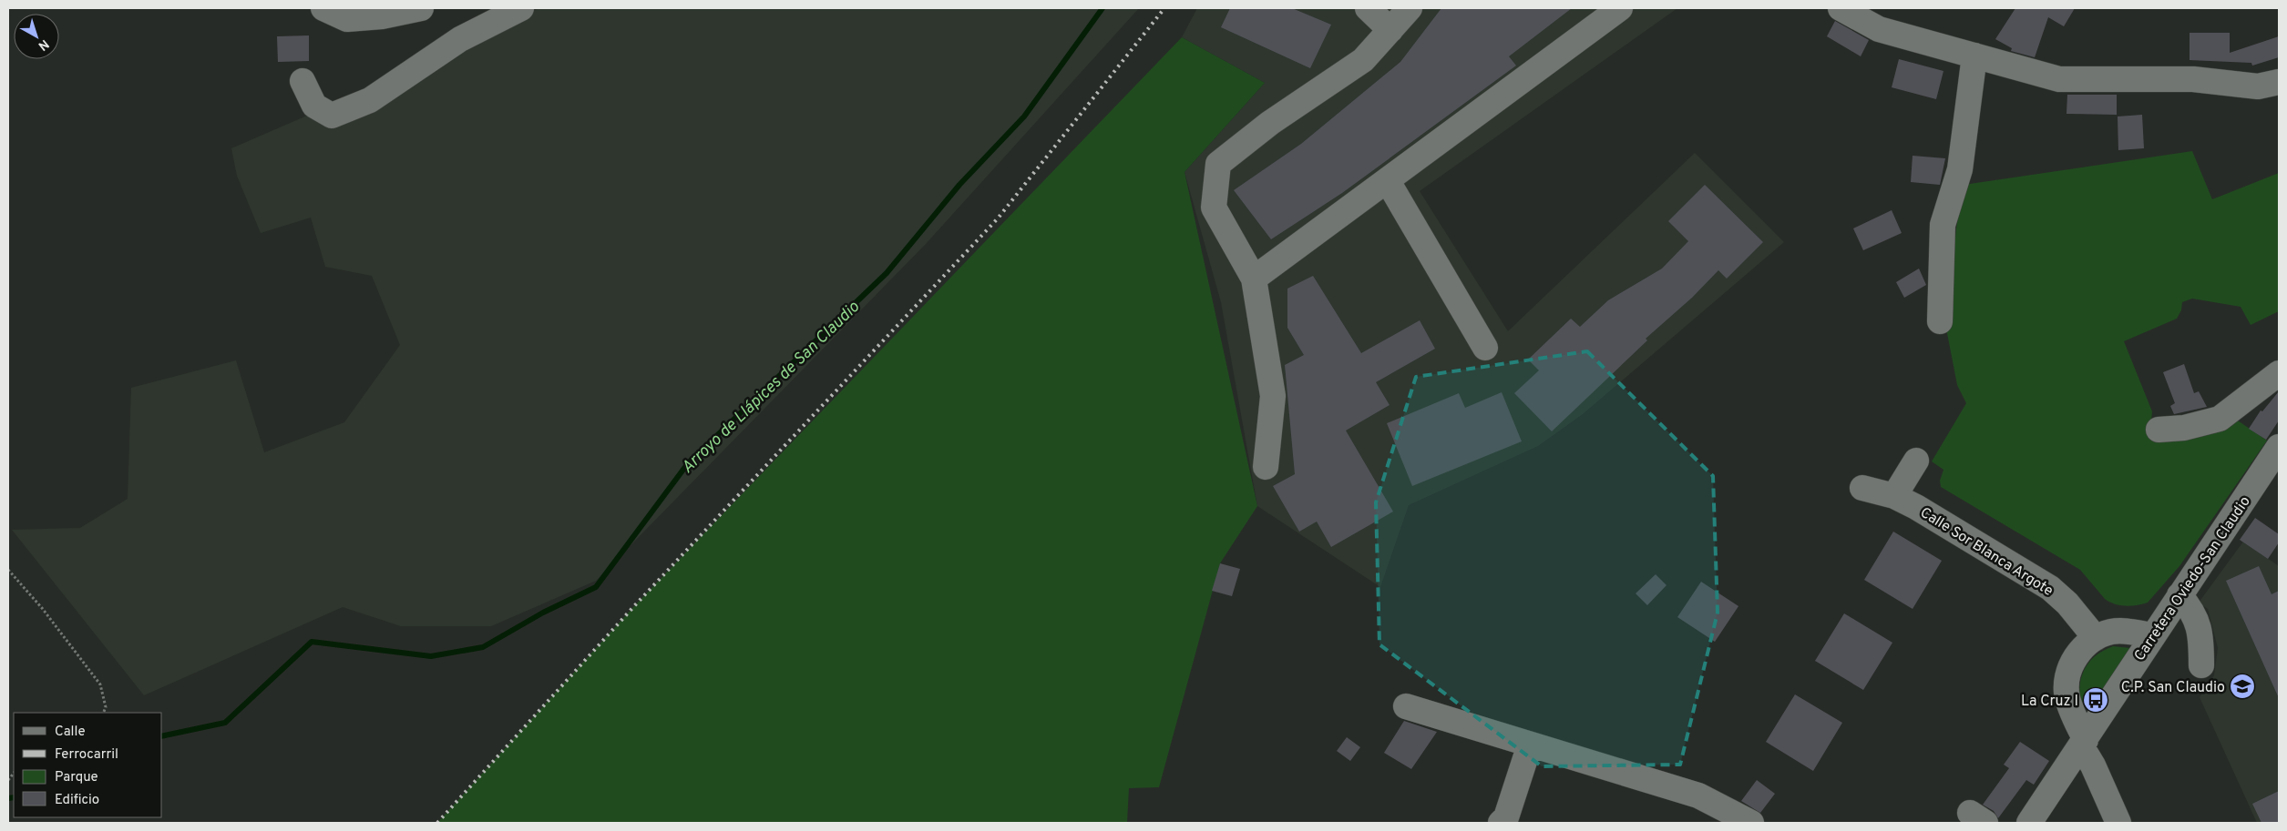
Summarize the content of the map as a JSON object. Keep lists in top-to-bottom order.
{
  "streets": {
    "street": ["Calle Sor Blanca Argote", "Carretera Oviedo-San Claudio"]
  },
  "water": ["Arroyo de Llápices de San Claudio"],
  "places": {
    "school or university": ["C.P. San Claudio"],
    "bus stop": ["La Cruz I"]
  },
  "legend": [
    "Calle",
    "Ferrocarril",
    "Parque",
    "Edificio"
  ],
  "north": "bottom right"
}
